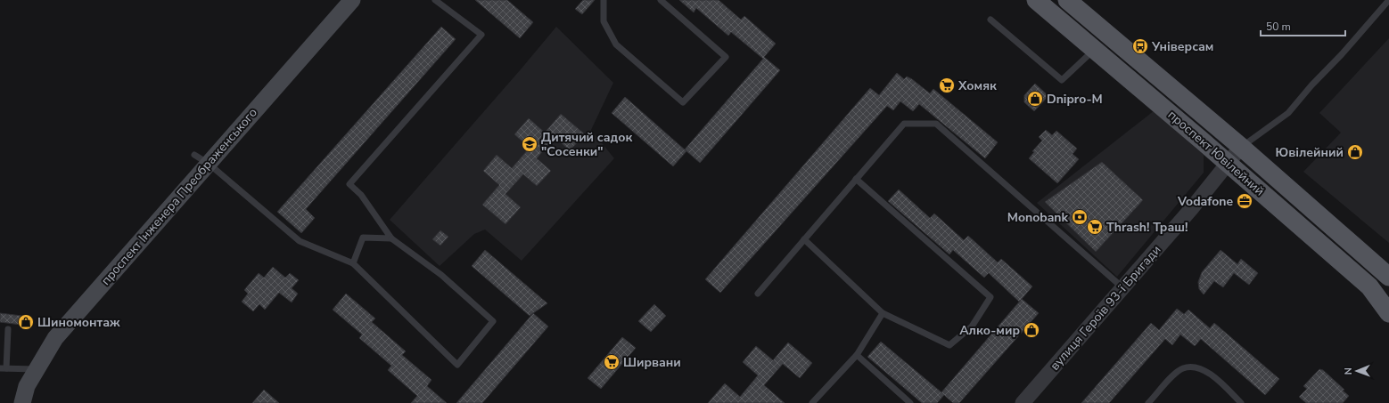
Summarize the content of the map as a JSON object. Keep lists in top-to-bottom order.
{
  "streets": {
    "main road": ["проспект Ювілейний", "проспект Інженера Преображенського"],
    "street": ["вулиця Героїв 93-ї Бригади"]
  },
  "crossings": [
    ["проспект Ювілейний", "вулиця Героїв 93-ї Бригади"]
  ],
  "places": {
    "bus stop": ["Універсам"],
    "supermarket": ["Хомяк", "Thrash! Траш!", "Ширвани"],
    "shop": [
      "Dnipro-M",
      "Ювілейний",
      "Шиномонтаж",
      "Алко-мир"
    ],
    "school or university": ["Дитячий садок \"Сосенки\""],
    "office": ["Vodafone"],
    "bank": ["Monobank"]
  },
  "scale_bar": "50 m",
  "north": "left"
}
